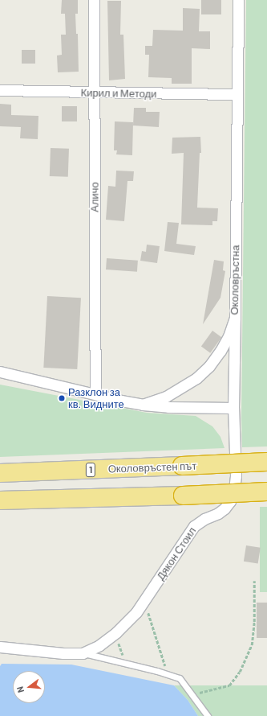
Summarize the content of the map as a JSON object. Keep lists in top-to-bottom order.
{
  "streets": {
    "highway": ["Околовръстен път", "1"],
    "street": [
      "Кирил и Методи",
      "Аличо",
      "Околовръстна",
      "Дякон Стоил"
    ]
  },
  "crossings": [
    ["Кирил и Методи", "Аличо"],
    ["Кирил и Методи", "Околовръстна"],
    ["Аличо", "Околовръстна"],
    ["Околовръстна", "Дякон Стоил"]
  ],
  "places": ["Разклон за кв. Видните"],
  "north": "left"
}
